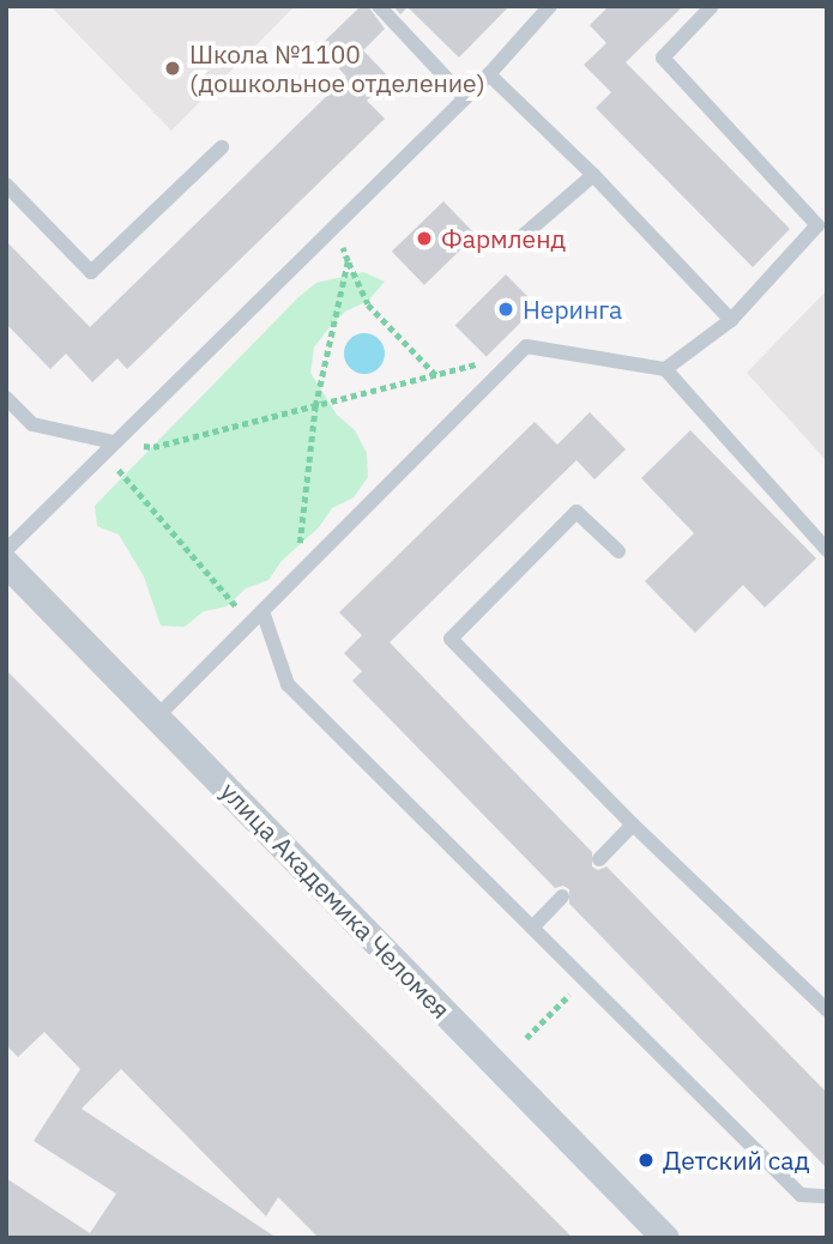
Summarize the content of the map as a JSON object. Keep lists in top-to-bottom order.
{
  "streets": {
    "street": ["улица Академика Челомея"]
  },
  "places": [
    "Школа №1100 (дошкольное отделение)",
    "Фармленд",
    "Неринга",
    "Детский сад"
  ]
}
